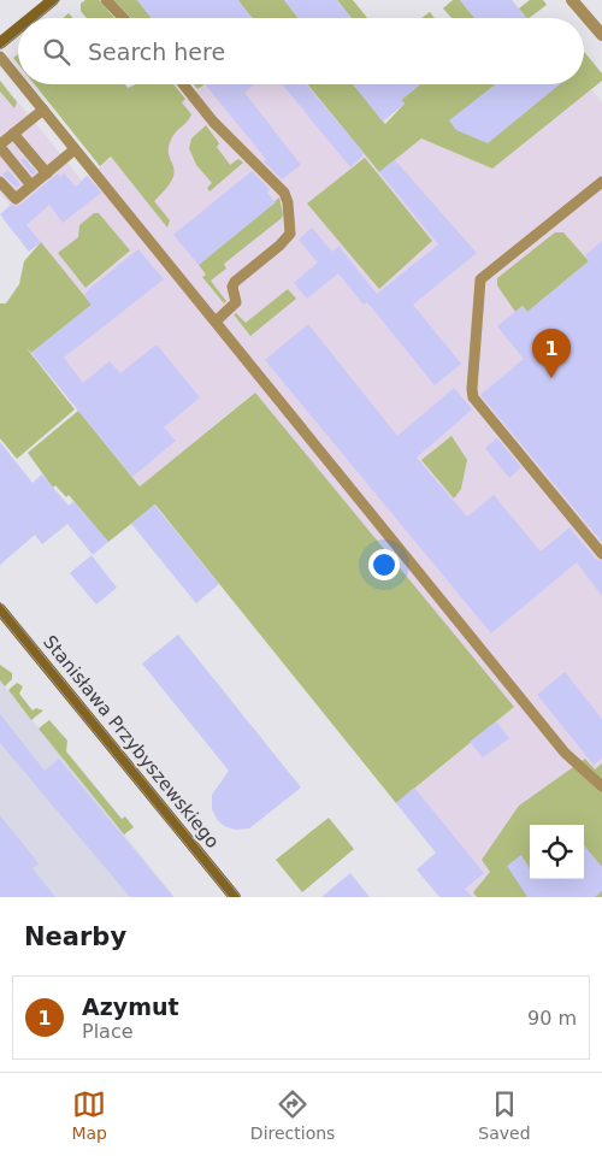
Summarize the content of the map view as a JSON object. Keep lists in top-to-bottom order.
{
  "streets": {
    "street": ["Stanisława Przybyszewskiego"]
  },
  "page": {
    "search": "Search here",
    "pins": "1",
    "heading": "Nearby",
    "list": [
      {
        "mark": "1",
        "name": "Azymut",
        "note": "Place",
        "value": "90 m"
      }
    ],
    "nav": ["Map", "Directions", "Saved"]
  }
}
